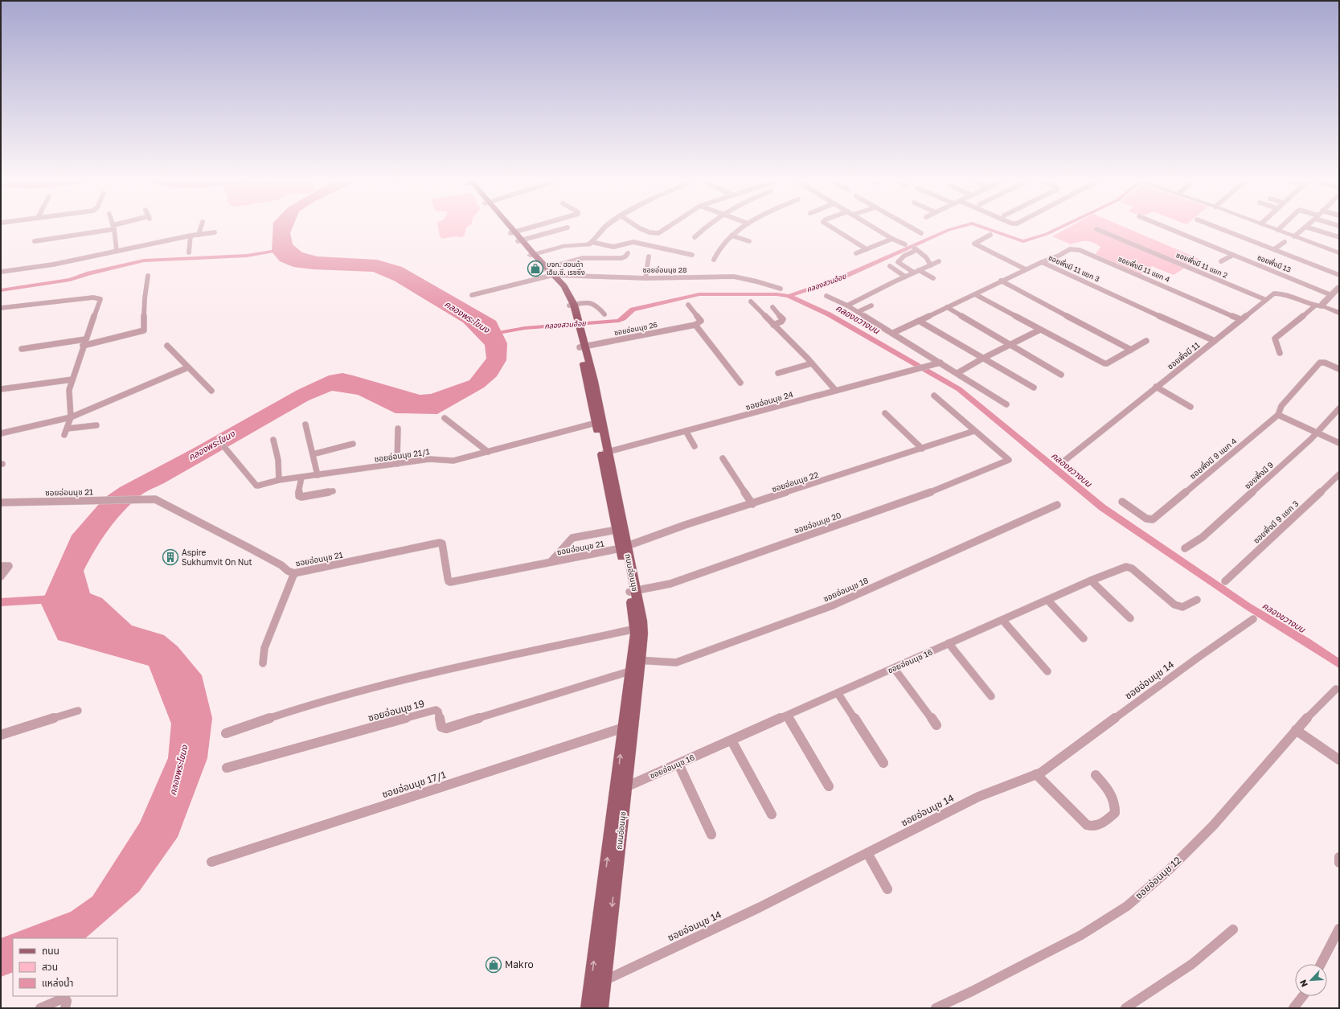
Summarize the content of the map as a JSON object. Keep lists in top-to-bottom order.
{
  "streets": {
    "main road": ["ถนนอ่อนนุช"],
    "street": [
      "ซอยพึ่งมี 13",
      "ซอยพึ่งมี 11 แยก 2",
      "ซอยพึ่งมี 11 แยก 3",
      "ซอยพึ่งมี 11 แยก 4",
      "ซอยอ่อนนุช 28",
      "ซอยอ่อนนุช 26",
      "ซอยพึ่งมี 11",
      "ซอยอ่อนนุช 24",
      "ซอยอ่อนนุช 21/1",
      "ซอยพึ่งมี 9 แยก 4",
      "ซอยพึ่งมี 9",
      "ซอยอ่อนนุช 22",
      "ซอยอ่อนนุช 21",
      "ซอยพึ่งมี 9 แยก 3",
      "ซอยอ่อนนุช 20",
      "ซอยอ่อนนุช 18",
      "ซอยอ่อนนุช 16",
      "ซอยอ่อนนุช 14",
      "ซอยอ่อนนุช 19",
      "ซอยอ่อนนุช 17/1",
      "ซอยอ่อนนุช 12"
    ]
  },
  "crossings": [
    ["ซอยพึ่งมี 11 แยก 2", "ซอยพึ่งมี 11"],
    ["ซอยพึ่งมี 11 แยก 3", "ซอยพึ่งมี 11 แยก 4"],
    ["ซอยพึ่งมี 11 แยก 3", "ซอยพึ่งมี 11"],
    ["ซอยพึ่งมี 11 แยก 4", "ซอยพึ่งมี 11"],
    ["ซอยอ่อนนุช 28", "ถนนอ่อนนุช"],
    ["ซอยอ่อนนุช 26", "ถนนอ่อนนุช"],
    ["ซอยอ่อนนุช 24", "ถนนอ่อนนุช"],
    ["ซอยอ่อนนุช 21/1", "ถนนอ่อนนุช"],
    ["ซอยอ่อนนุช 22", "ซอยอ่อนนุช 21"],
    ["ซอยอ่อนนุช 22", "ซอยอ่อนนุช 20"],
    ["ซอยอ่อนนุช 22", "ถนนอ่อนนุช"],
    ["ซอยอ่อนนุช 21", "ถนนอ่อนนุช"],
    ["ซอยอ่อนนุช 20", "ถนนอ่อนนุช"],
    ["ถนนอ่อนนุช", "ซอยอ่อนนุช 18"],
    ["ถนนอ่อนนุช", "ซอยอ่อนนุช 16"],
    ["ถนนอ่อนนุช", "ซอยอ่อนนุช 14"],
    ["ถนนอ่อนนุช", "ซอยอ่อนนุช 19"],
    ["ถนนอ่อนนุช", "ซอยอ่อนนุช 17/1"],
    ["ซอยอ่อนนุช 18", "ซอยอ่อนนุช 19"]
  ],
  "water": ["คลองสวนอ้อย", "คลองพระโขนง", "คลองขวางบน"],
  "places": {
    "shop": ["บจก. ฮอนด้า เอ็ม.ซี. เรซซิ่ง", "Makro"],
    "building": ["Aspire Sukhumvit On Nut"]
  },
  "legend": ["ถนน", "สวน", "แหล่งน้ำ"],
  "north": "bottom left"
}
